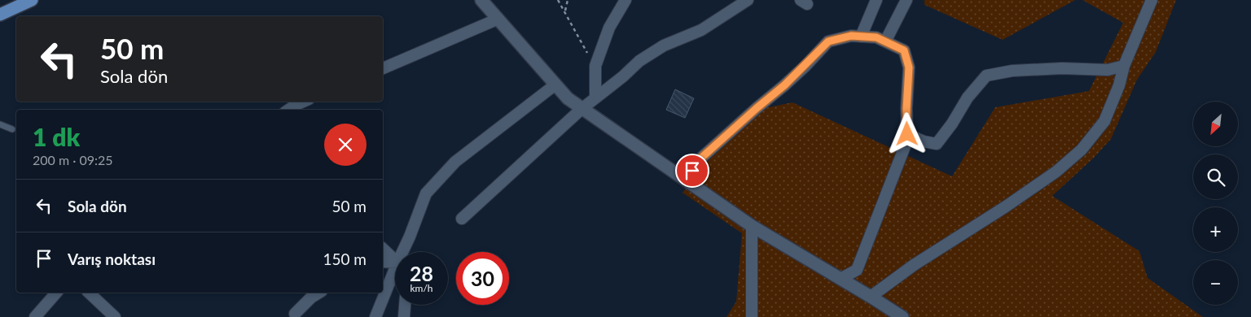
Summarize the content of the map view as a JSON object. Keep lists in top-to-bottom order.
{
  "north": "bottom left",
  "page": {
    "turn": ["50 m", "Sola dön"],
    "map_buttons": ["+", "−"],
    "heading": ["1 dk", "200 m · 09:25"],
    "list": [
      {
        "name": "Sola dön",
        "value": "50 m"
      },
      {
        "name": "Varış noktası",
        "value": "150 m"
      }
    ],
    "speed": "28 km/h",
    "limit": "30"
  }
}
